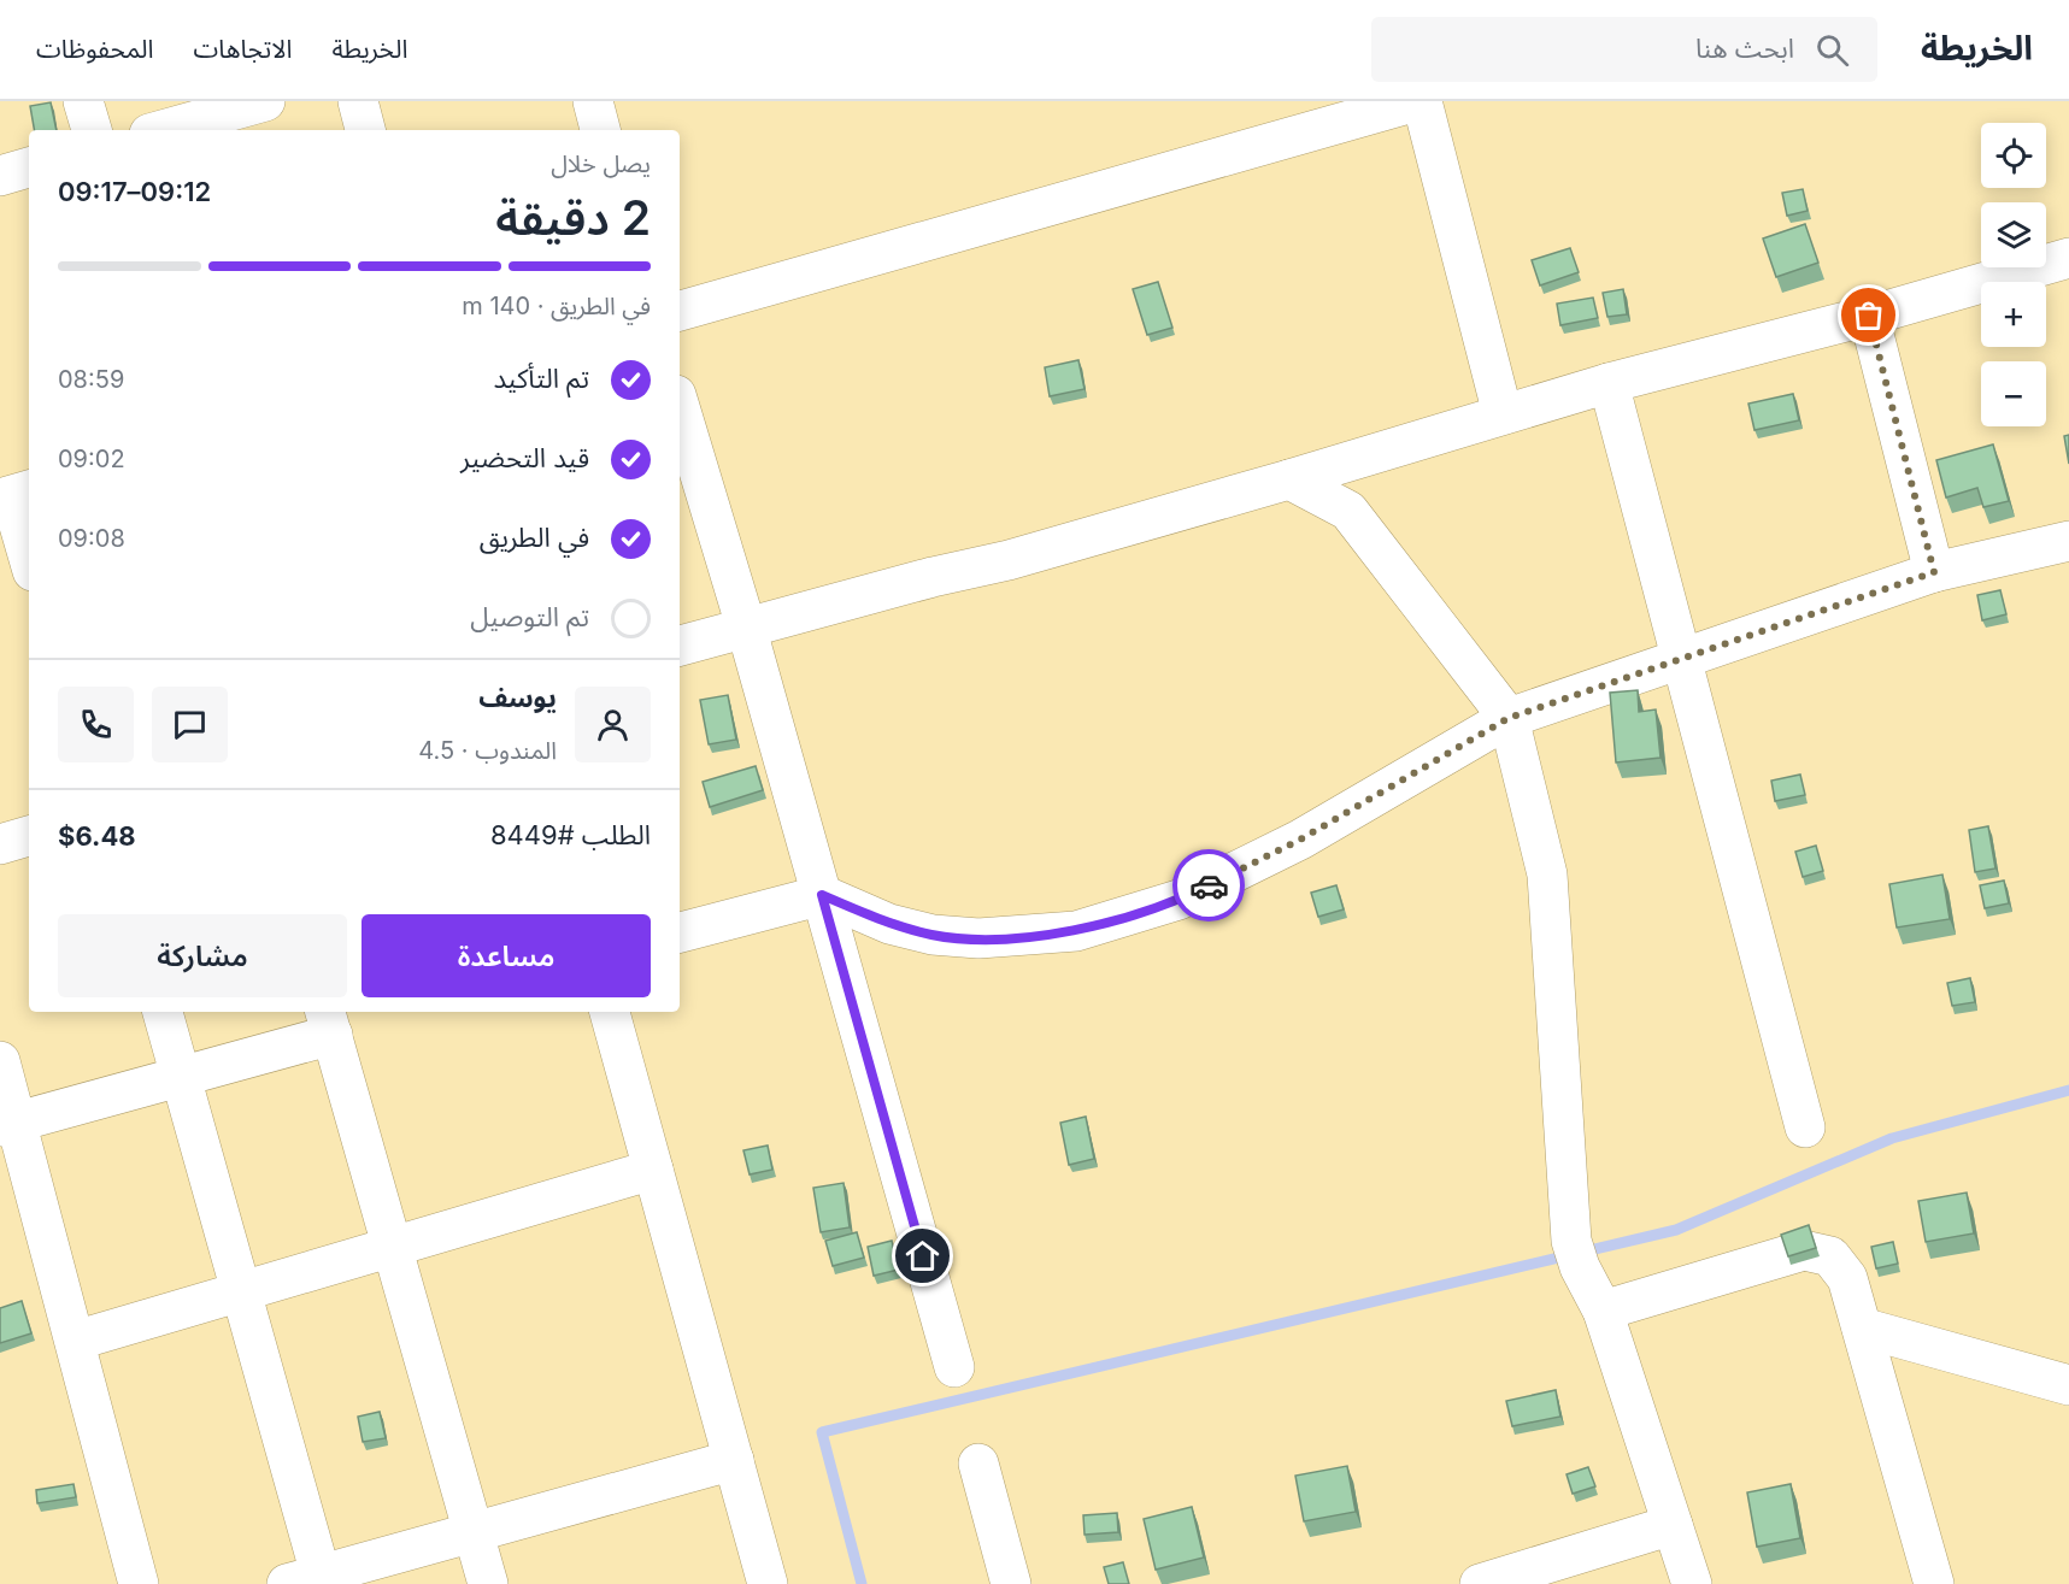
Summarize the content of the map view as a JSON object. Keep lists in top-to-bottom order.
{
  "page": {
    "header": "الخريطة",
    "search": "ابحث هنا",
    "nav": ["الخريطة", "الاتجاهات", "المحفوظات"],
    "map_buttons": ["+", "−"],
    "heading": ["2 دقيقة", "يصل خلال", "09:12–09:17"],
    "panel": [
      "يوسف",
      "المندوب · 4.5",
      "الطلب #8449",
      "$6.48"
    ],
    "bar": "في الطريق · 140 m",
    "list": [
      ["تم التأكيد", "08:59"],
      ["قيد التحضير", "09:02"],
      ["في الطريق", "09:08"],
      "تم التوصيل"
    ],
    "buttons": ["مساعدة", "مشاركة"]
  }
}
